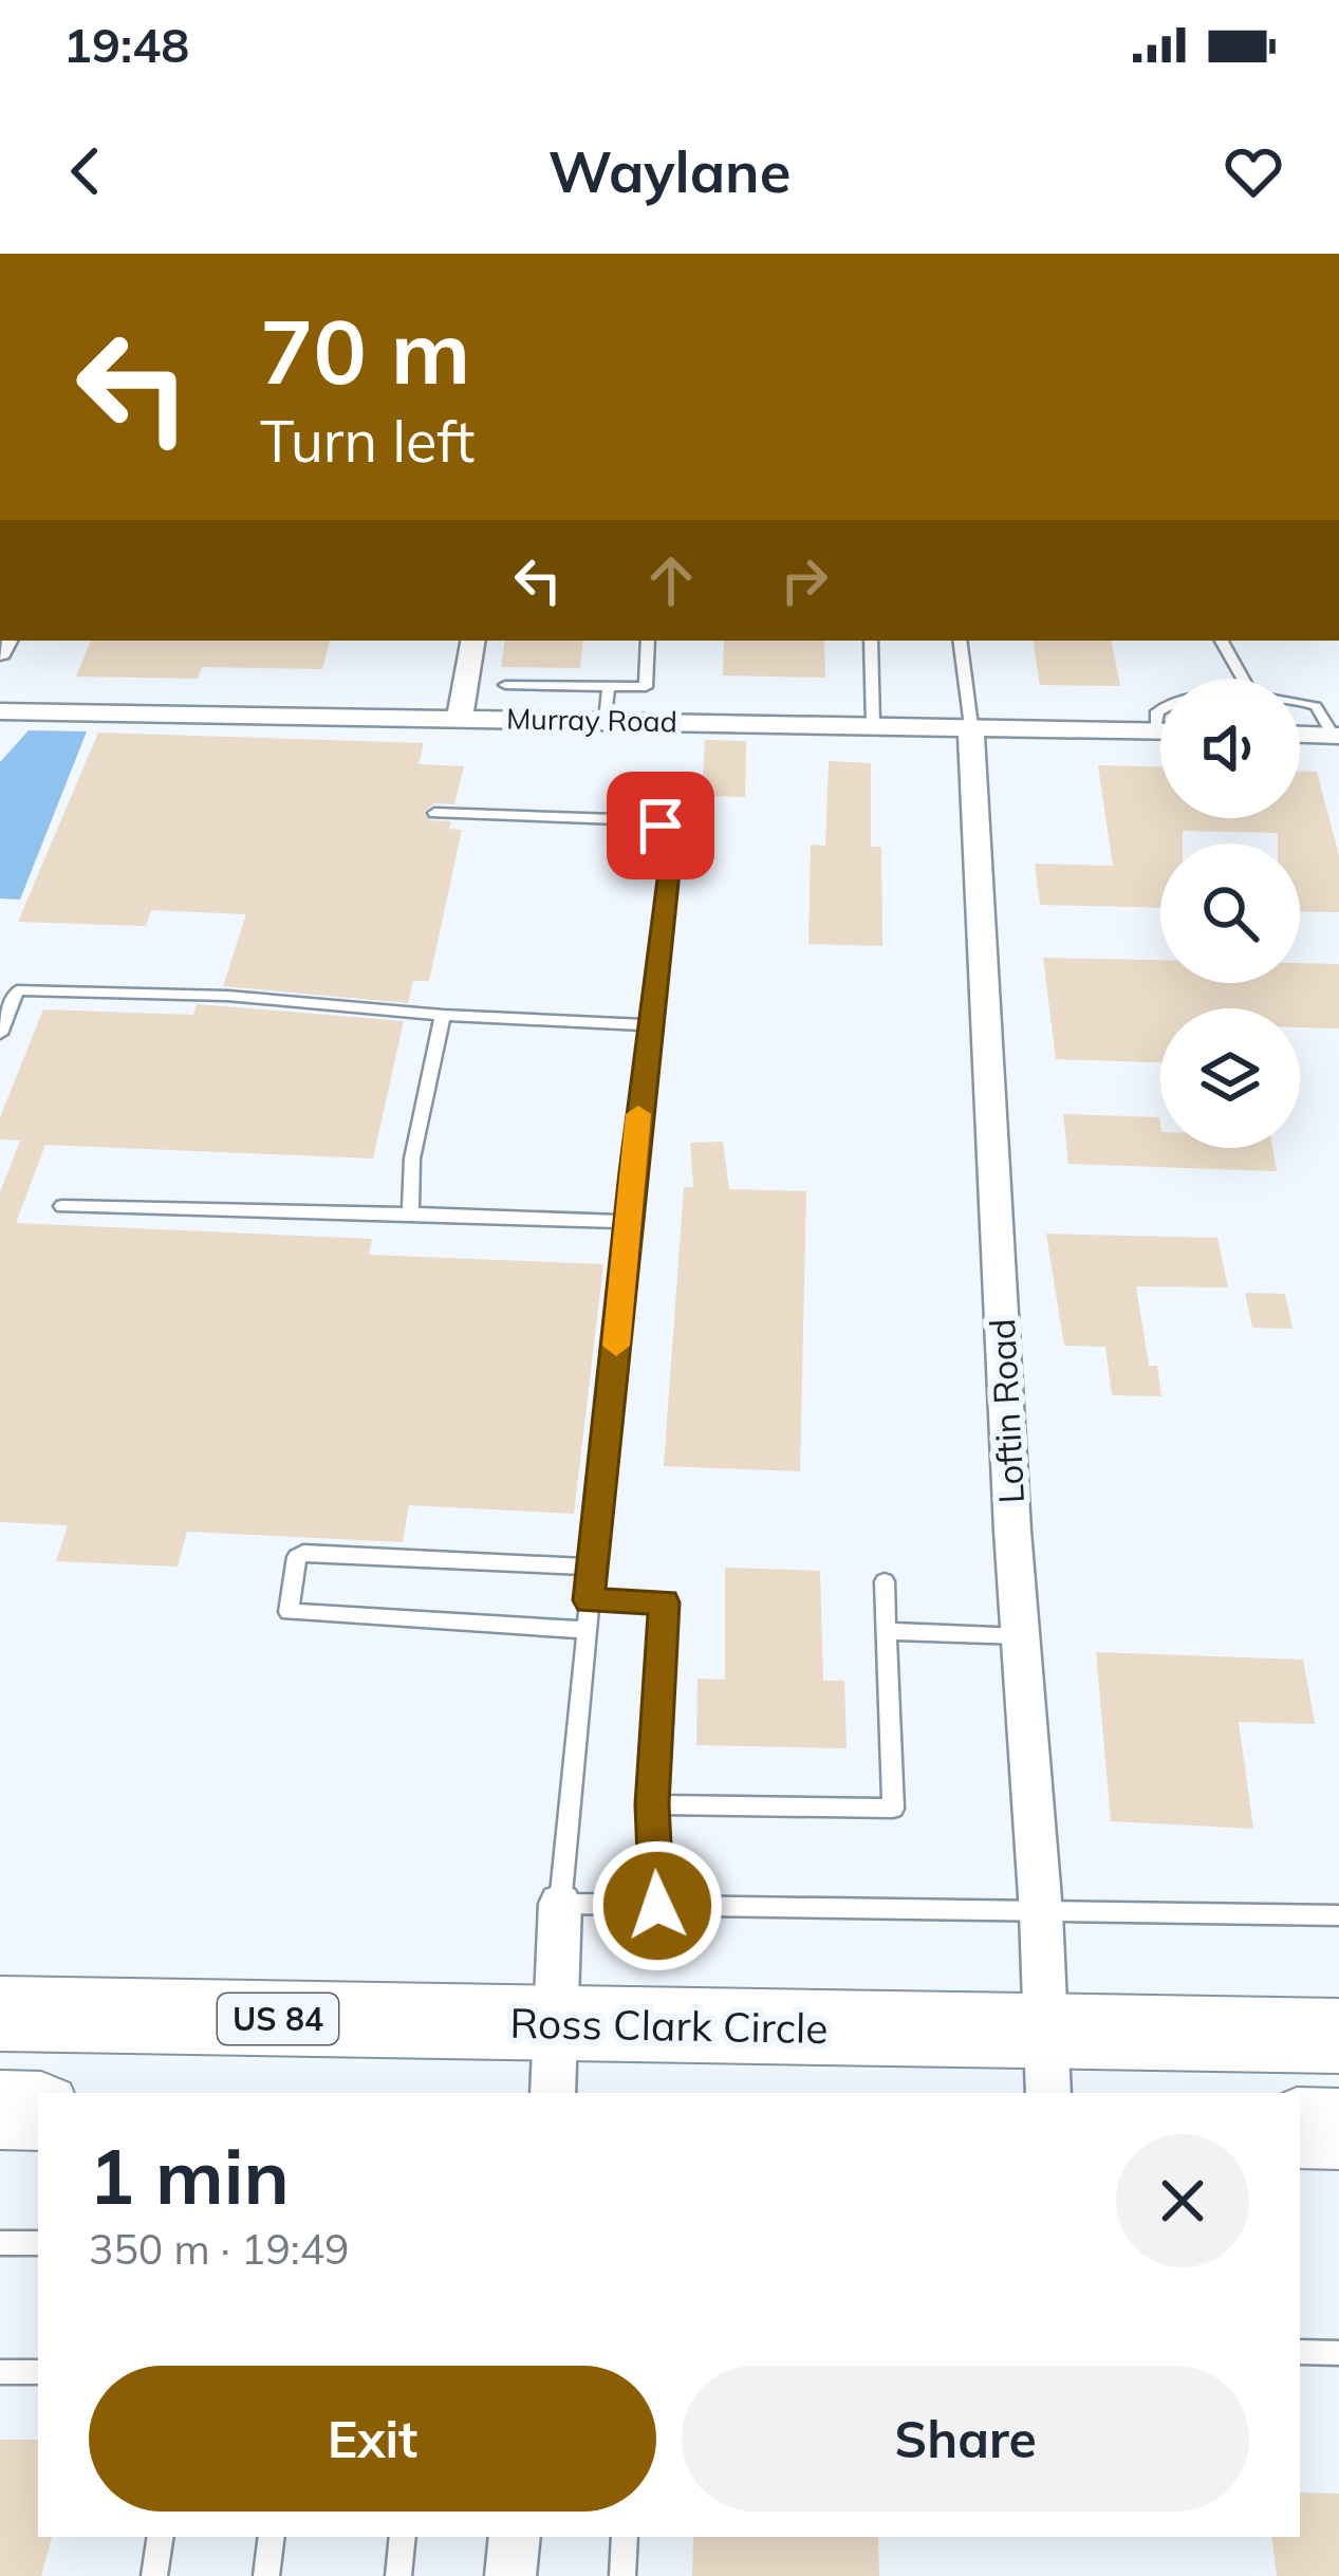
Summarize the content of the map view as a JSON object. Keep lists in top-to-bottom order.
{
  "streets": {
    "highway": ["US 84", "Ross Clark Circle"],
    "street": ["Murray Road", "Loftin Road"]
  },
  "crossings": [
    ["Murray Road", "Loftin Road"],
    ["Loftin Road", "Ross Clark Circle"]
  ],
  "page": {
    "status": "19:48",
    "header": "Waylane",
    "turn": ["70 m", "Turn left"],
    "heading": ["1 min", "350 m · 19:49"],
    "buttons": ["Exit", "Share"]
  }
}
